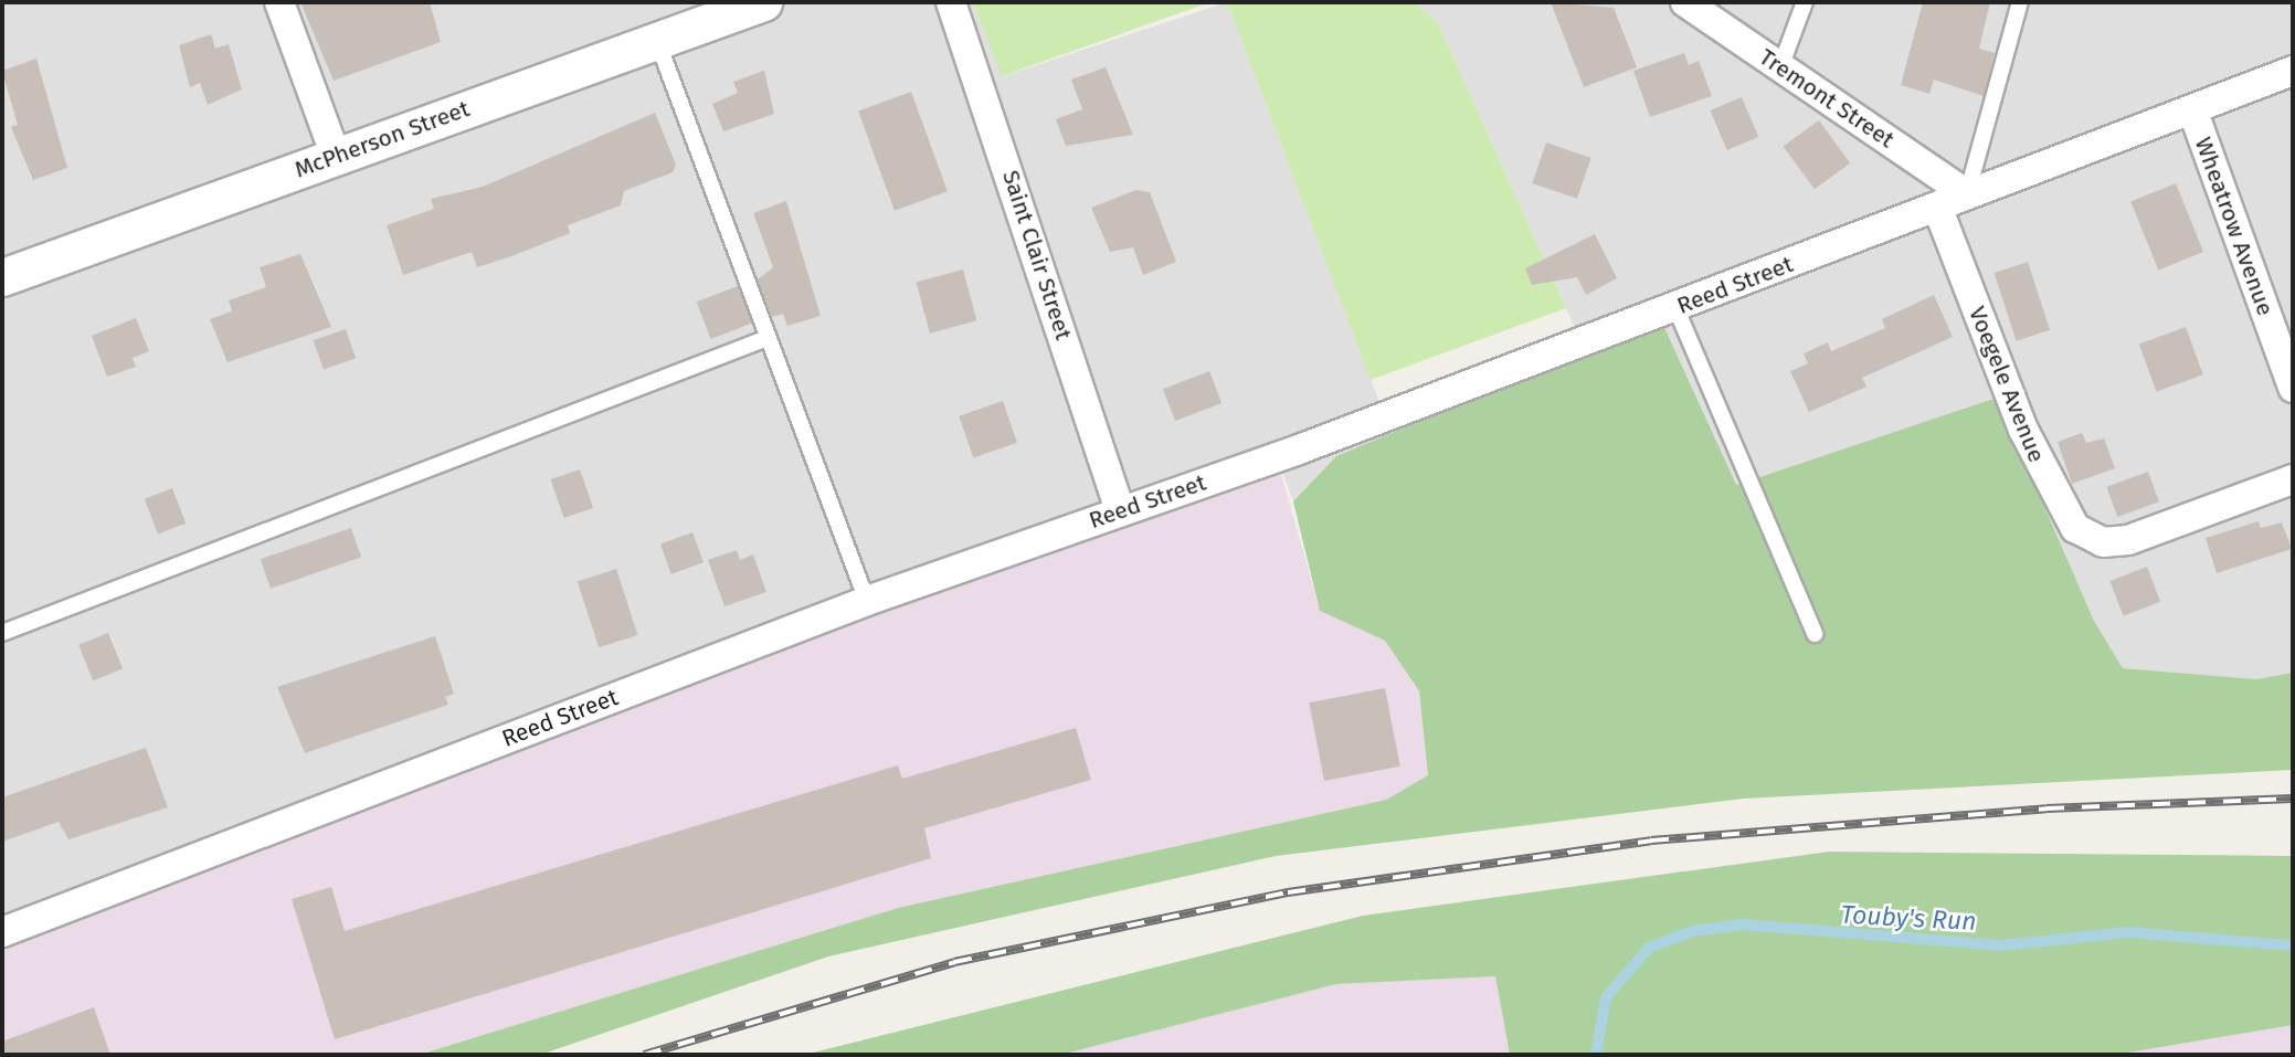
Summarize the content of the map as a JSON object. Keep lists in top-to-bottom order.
{
  "streets": {
    "street": [
      "Tremont Street",
      "McPherson Street",
      "Wheatrow Avenue",
      "Saint Clair Street",
      "Reed Street",
      "Voegele Avenue"
    ]
  },
  "crossings": [
    ["Tremont Street", "Reed Street"],
    ["Wheatrow Avenue", "Reed Street"],
    ["Saint Clair Street", "Reed Street"],
    ["Reed Street", "Voegele Avenue"]
  ],
  "water": ["Touby's Run"]
}
